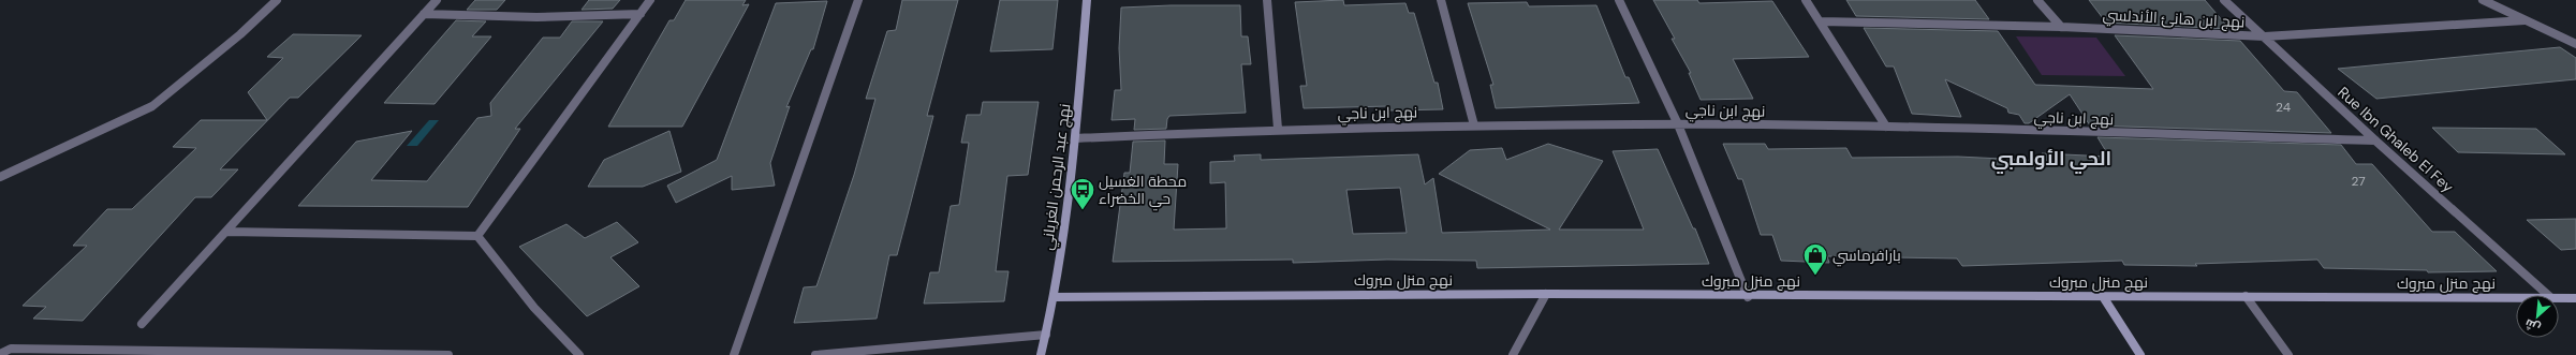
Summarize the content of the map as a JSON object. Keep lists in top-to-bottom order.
{
  "streets": {
    "street": [
      "نهج ابن هانئ الأندلسي",
      "نهج ابن ناجي",
      "Rue Ibn Ghaleb El Fey",
      "نهج عبد الرحمن الغرياني",
      "نهج منزل مبروك"
    ]
  },
  "crossings": [
    ["نهج ابن هانئ الأندلسي", "Rue Ibn Ghaleb El Fey"],
    ["نهج ابن ناجي", "Rue Ibn Ghaleb El Fey"],
    ["نهج ابن ناجي", "نهج عبد الرحمن الغرياني"],
    ["نهج عبد الرحمن الغرياني", "نهج منزل مبروك"]
  ],
  "districts": ["الحي الأولمبي"],
  "places": {
    "bus stop": ["محطة الغسيل حي الخضراء"],
    "shop": ["بارافرماسي"]
  },
  "house_numbers": ["24", "27"],
  "north": "bottom left"
}
